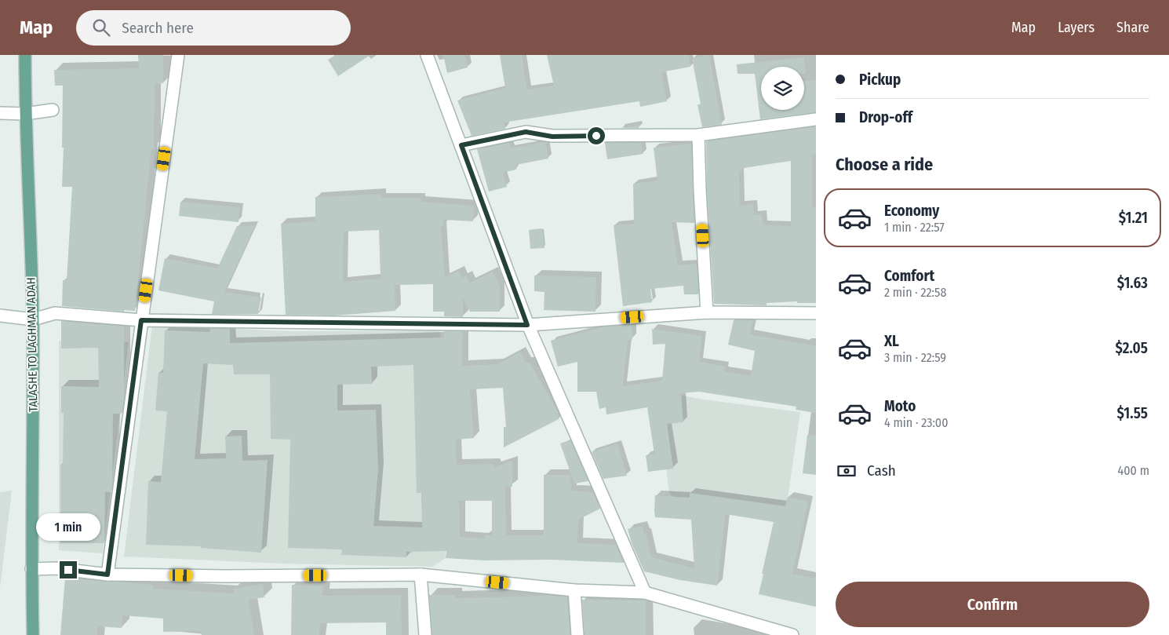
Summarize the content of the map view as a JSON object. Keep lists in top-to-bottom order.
{
  "streets": {
    "main road": ["TALASHE TO LAGHMAN ADAH"]
  },
  "page": {
    "header": "Map",
    "search": "Search here",
    "nav": ["Map", "Layers", "Share"],
    "banner": ["Pickup", "Drop-off"],
    "heading": "Choose a ride",
    "list": [
      {
        "name": "Economy",
        "note": "1 min · 22:57",
        "value": "$1.21"
      },
      {
        "name": "Comfort",
        "note": "2 min · 22:58",
        "value": "$1.63"
      },
      {
        "name": "XL",
        "note": "3 min · 22:59",
        "value": "$2.05"
      },
      {
        "name": "Moto",
        "note": "4 min · 23:00",
        "value": "$1.55"
      }
    ],
    "pay": ["Cash", "400 m"],
    "bubble": "1 min",
    "buttons": "Confirm"
  }
}
